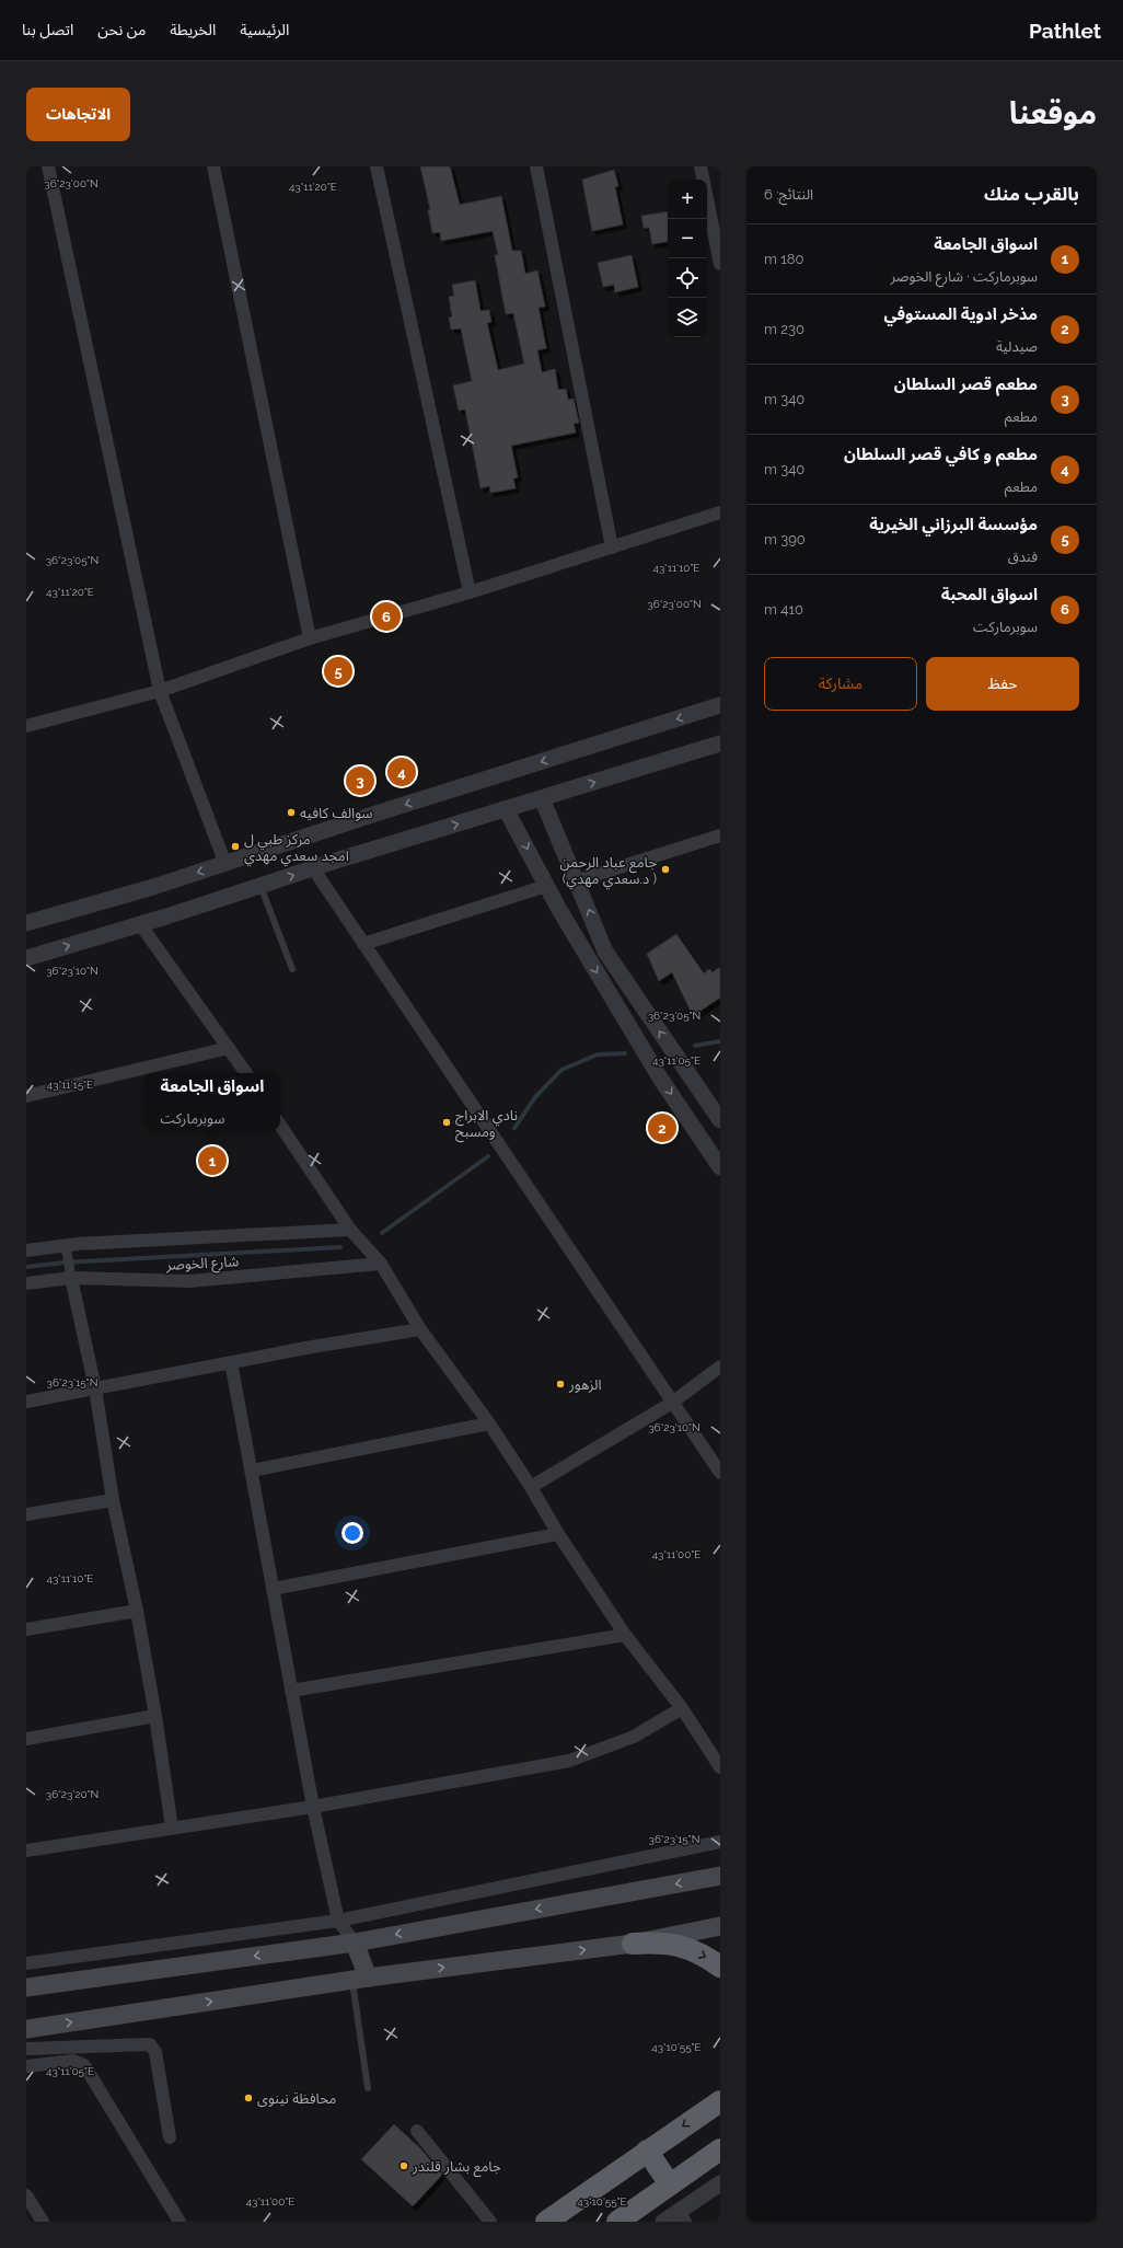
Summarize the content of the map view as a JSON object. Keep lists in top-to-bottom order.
{
  "streets": {
    "street": ["شارع الخوصر"]
  },
  "places": [
    "سوالف كافيه",
    "مركز طبي ل امجد سعدي مهدي",
    "جامع عباد الرحمن (د.سعدي مهدي )",
    "نادي الابراج ومسبح",
    "الزهور",
    "محافظة نينوى",
    "جامع بشار قلندر"
  ],
  "page": {
    "header": "Pathlet",
    "nav": [
      "الرئيسية",
      "الخريطة",
      "من نحن",
      "اتصل بنا"
    ],
    "title": "موقعنا",
    "buttons": [
      "الاتجاهات",
      ["حفظ", "مشاركة"]
    ],
    "heading": ["بالقرب منك", "النتائج: 6"],
    "map_buttons": ["+", "−"],
    "list": [
      {
        "mark": "1",
        "name": "اسواق الجامعة",
        "note": "سوبرماركت · شارع الخوصر",
        "value": "180 m"
      },
      {
        "mark": "2",
        "name": "مذخر ادویة المستوفي",
        "note": "صيدلية",
        "value": "230 m"
      },
      {
        "mark": "3",
        "name": "مطعم قصر السلطان",
        "note": "مطعم",
        "value": "340 m"
      },
      {
        "mark": "4",
        "name": "مطعم و كافي قصر السلطان",
        "note": "مطعم",
        "value": "340 m"
      },
      {
        "mark": "5",
        "name": "مؤسسة البرزاني الخيرية",
        "note": "فندق",
        "value": "390 m"
      },
      {
        "mark": "6",
        "name": "اسواق المحبة",
        "note": "سوبرماركت",
        "value": "410 m"
      }
    ],
    "pins": [
      "6",
      "5",
      "4",
      "3",
      "2",
      "1"
    ],
    "popup": ["اسواق الجامعة", "سوبرماركت"]
  },
  "coordinates": [
    "36°23'00\"N",
    "43°11'20\"E",
    "36°23'05\"N",
    "43°11'10\"E",
    "36°23'10\"N",
    "43°11'05\"E",
    "43°11'15\"E",
    "36°23'15\"N",
    "43°11'00\"E",
    "36°23'20\"N",
    "43°10'55\"E"
  ]
}
